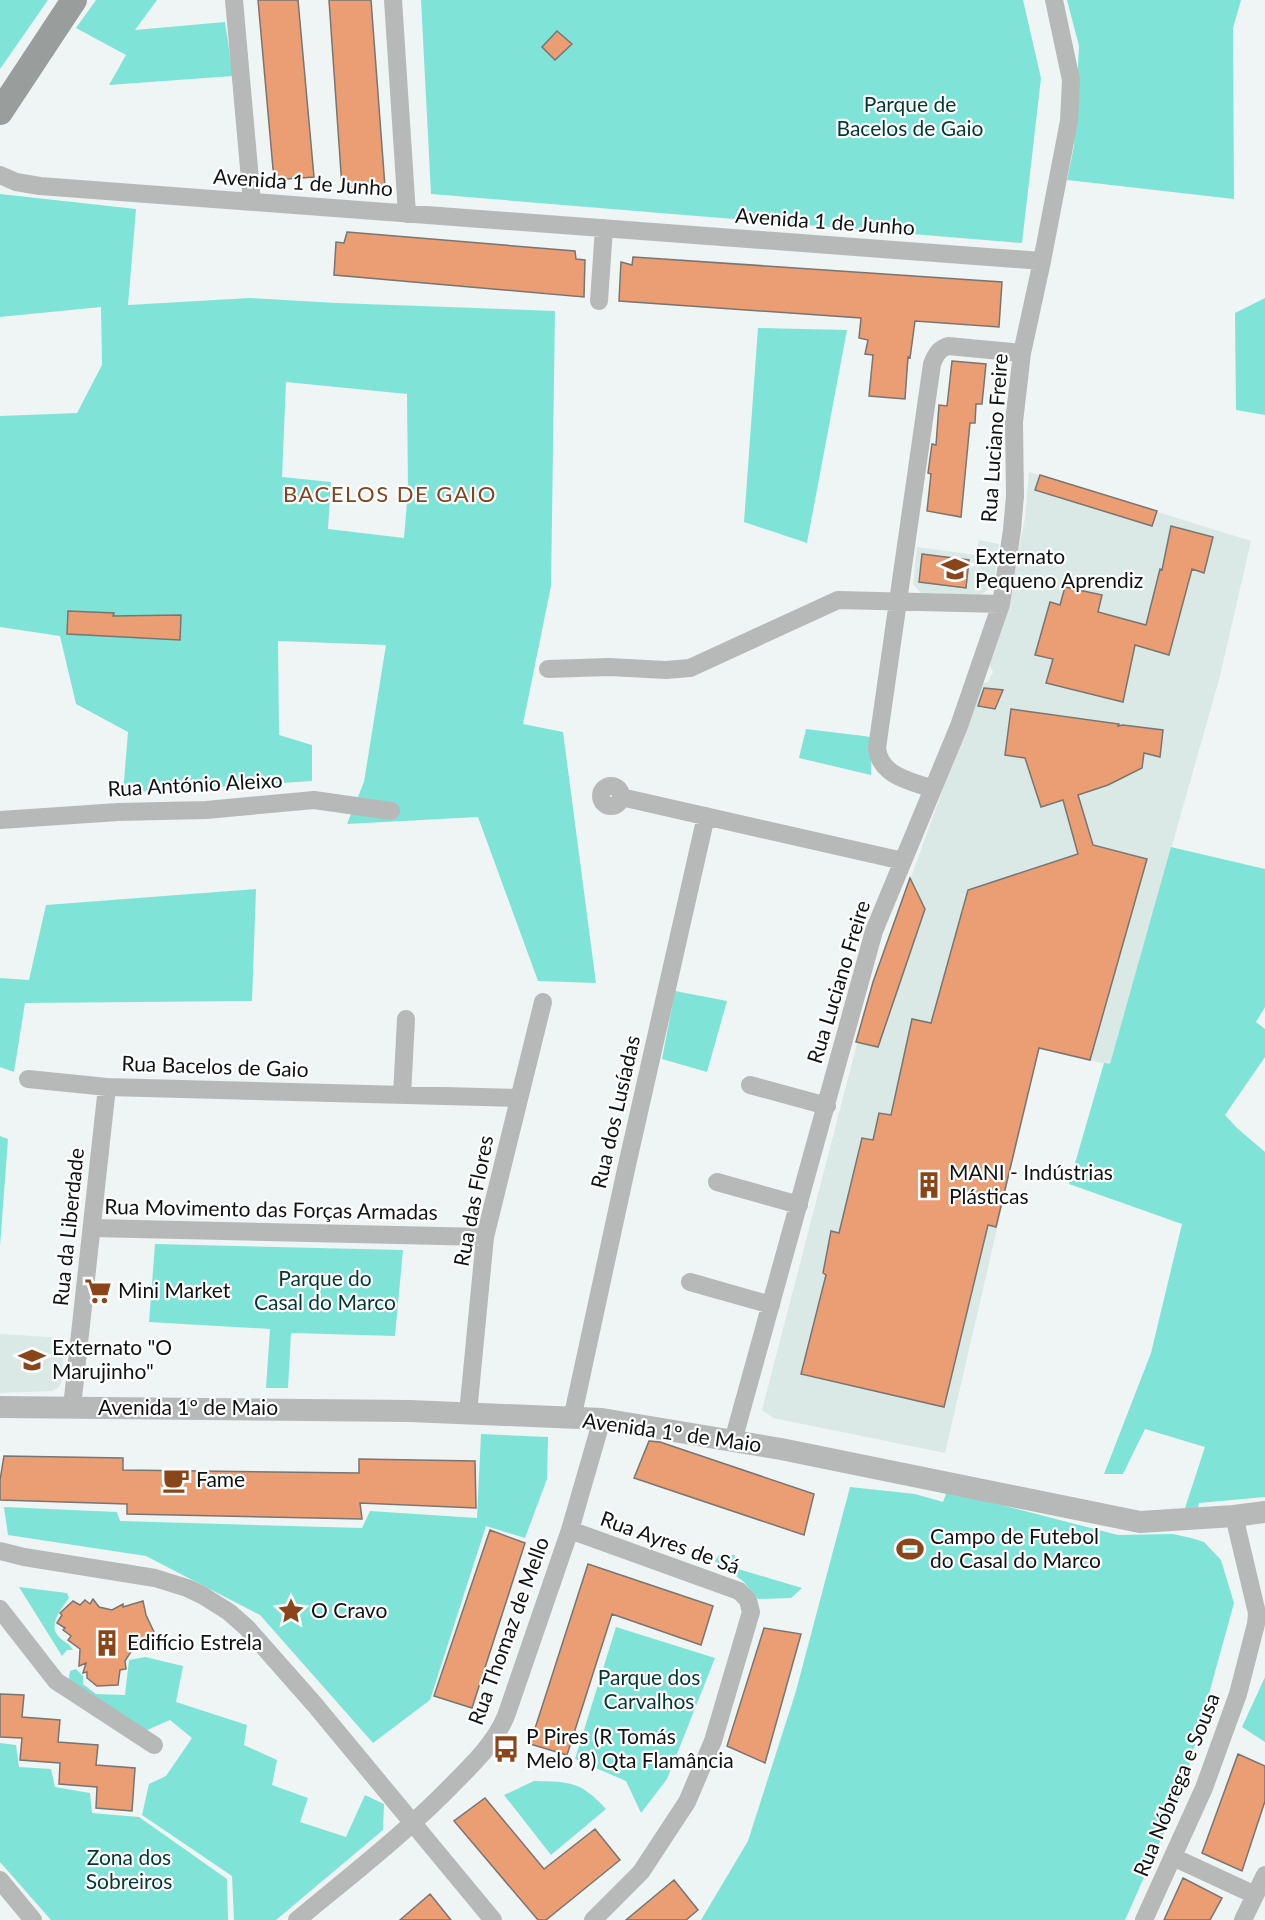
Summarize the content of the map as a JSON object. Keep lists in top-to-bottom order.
{
  "streets": {
    "street": [
      "Avenida 1 de Junho",
      "Rua Luciano Freire",
      "Rua António Aleixo",
      "Rua Bacelos de Gaio",
      "Rua dos Lusíadas",
      "Rua das Flores",
      "Rua Movimento das Forças Armadas",
      "Rua da Liberdade",
      "Avenida 1º de Maio",
      "Rua Ayres de Sá",
      "Rua Thomaz de Mello",
      "Rua Nóbrega e Sousa"
    ]
  },
  "crossings": [
    ["Avenida 1 de Junho", "Rua Luciano Freire"],
    ["Rua Luciano Freire", "Avenida 1º de Maio"],
    ["Rua Bacelos de Gaio", "Rua das Flores"],
    ["Rua Bacelos de Gaio", "Rua da Liberdade"],
    ["Rua dos Lusíadas", "Avenida 1º de Maio"],
    ["Rua das Flores", "Rua Movimento das Forças Armadas"],
    ["Rua das Flores", "Avenida 1º de Maio"],
    ["Rua Movimento das Forças Armadas", "Rua da Liberdade"],
    ["Rua da Liberdade", "Avenida 1º de Maio"],
    ["Avenida 1º de Maio", "Rua Thomaz de Mello"],
    ["Avenida 1º de Maio", "Rua Nóbrega e Sousa"],
    ["Rua Ayres de Sá", "Rua Thomaz de Mello"]
  ],
  "districts": ["BACELOS DE GAIO"],
  "parks": [
    "Parque de Bacelos de Gaio",
    "Parque do Casal do Marco",
    "Parque dos Carvalhos",
    "Zona dos Sobreiros"
  ],
  "places": {
    "school or university": ["Externato Pequeno Aprendiz", "Externato \"O Marujinho\""],
    "building": ["MANI - Indústrias Plásticas", "Edifício Estrela"],
    "supermarket": ["Mini Market"],
    "cafe": ["Fame"],
    "sports": ["Campo de Futebol do Casal do Marco"],
    "place": ["O Cravo"],
    "bus stop": ["P Pires (R Tomás Melo 8) Qta Flamância"]
  }
}
